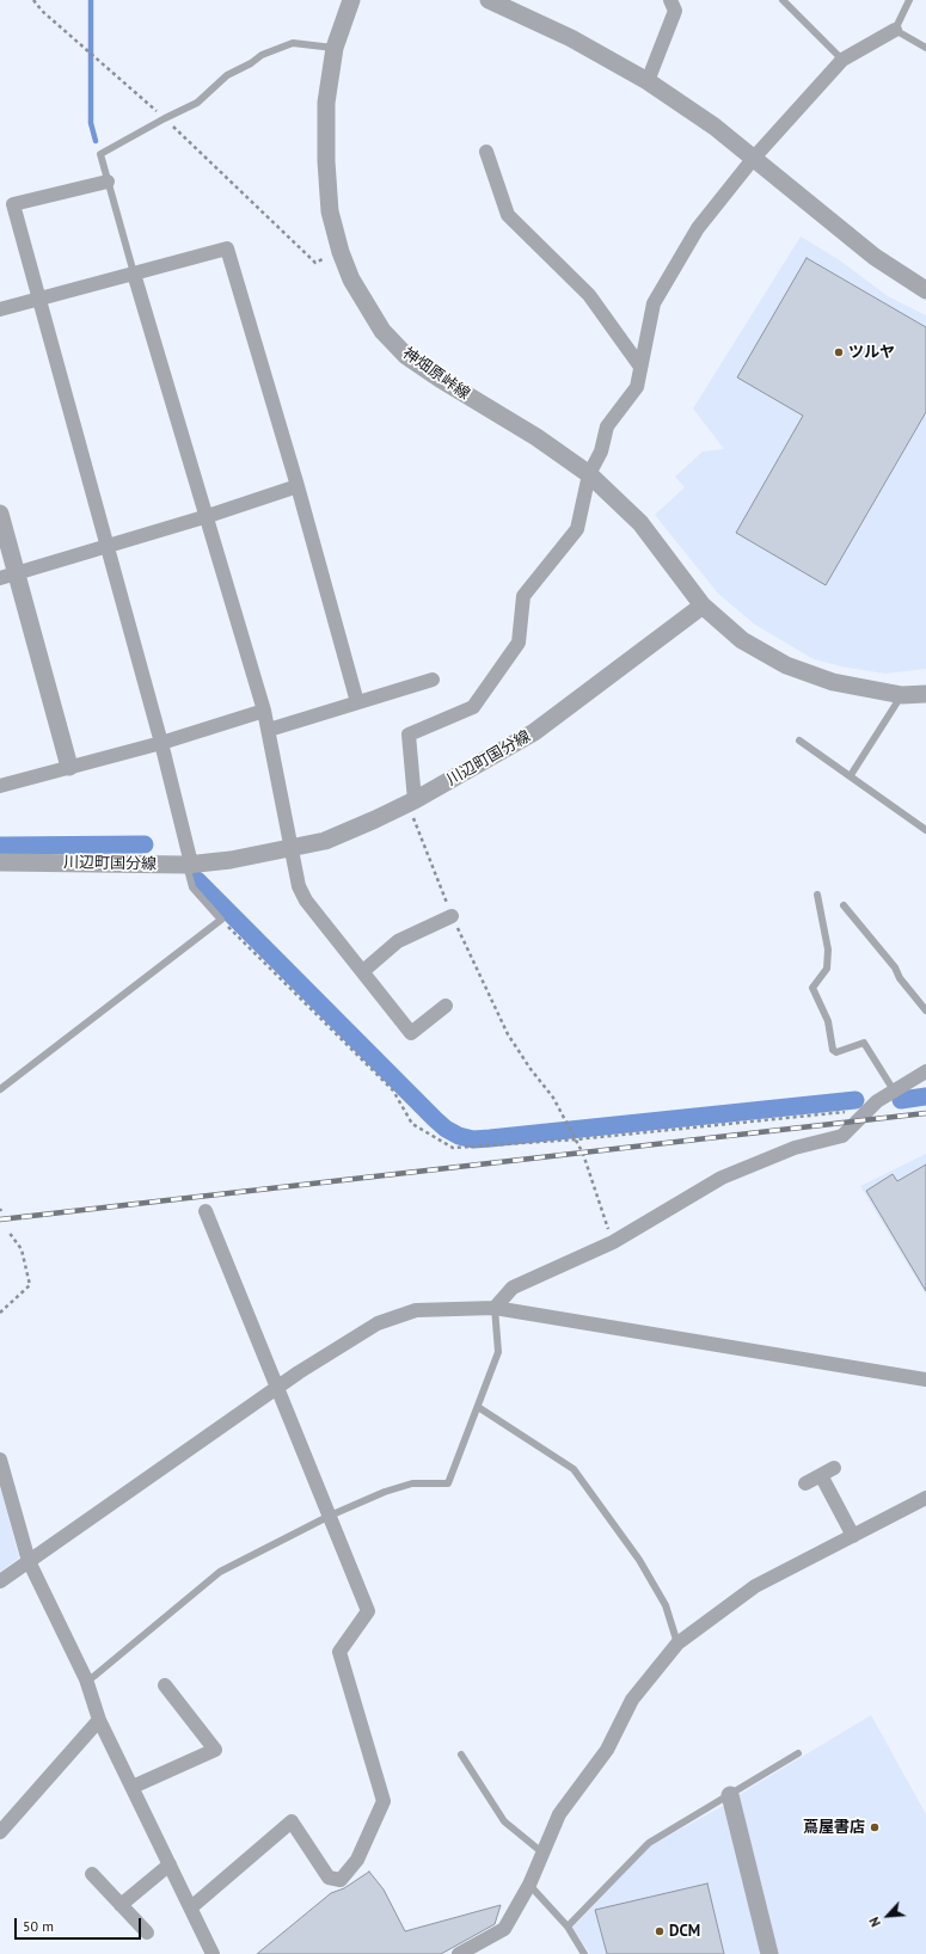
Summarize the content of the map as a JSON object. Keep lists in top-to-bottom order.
{
  "streets": {
    "street": ["神畑原峠線", "川辺町国分線"]
  },
  "crossings": [
    ["神畑原峠線", "川辺町国分線"]
  ],
  "places": ["ツルヤ", "蔦屋書店", "DCM"],
  "scale_bar": "50 m",
  "north": "bottom left"
}
